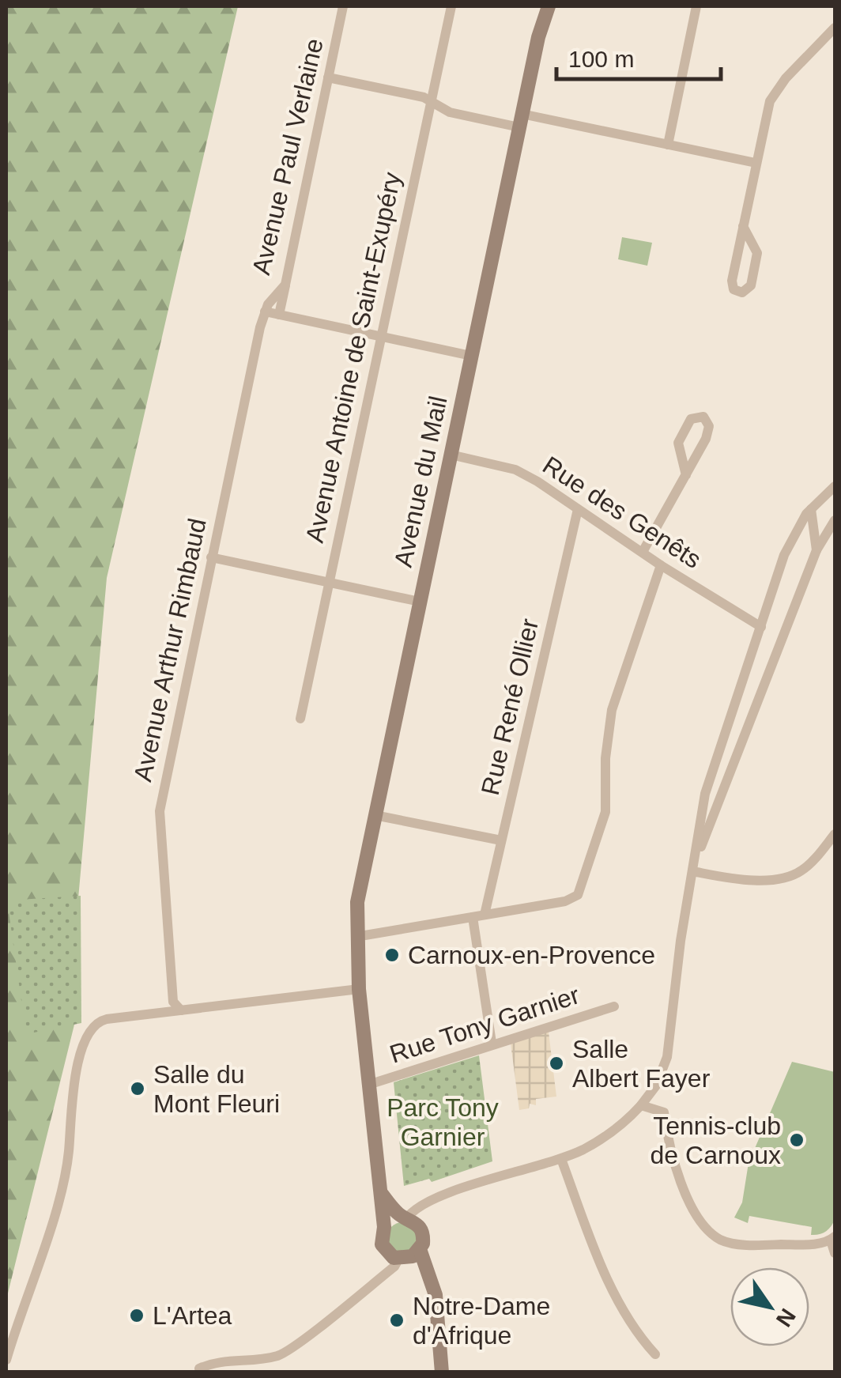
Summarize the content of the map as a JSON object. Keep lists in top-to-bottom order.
{
  "streets": {
    "main road": ["Avenue du Mail"],
    "street": [
      "Avenue Paul Verlaine",
      "Avenue Antoine de Saint-Exupéry",
      "Rue des Genêts",
      "Avenue Arthur Rimbaud",
      "Rue René Ollier",
      "Rue Tony Garnier"
    ]
  },
  "crossings": [
    ["Avenue Paul Verlaine", "Avenue Arthur Rimbaud"],
    ["Avenue du Mail", "Rue des Genêts"],
    ["Avenue du Mail", "Rue Tony Garnier"],
    ["Rue des Genêts", "Rue René Ollier"]
  ],
  "parks": ["Parc Tony Garnier"],
  "places": [
    "Carnoux-en-Provence",
    "Salle Albert Fayer",
    "Salle du Mont Fleuri",
    "Tennis-club de Carnoux",
    "L'Artea",
    "Notre-Dame d'Afrique"
  ],
  "scale_bar": "100 m",
  "north": "bottom right"
}
